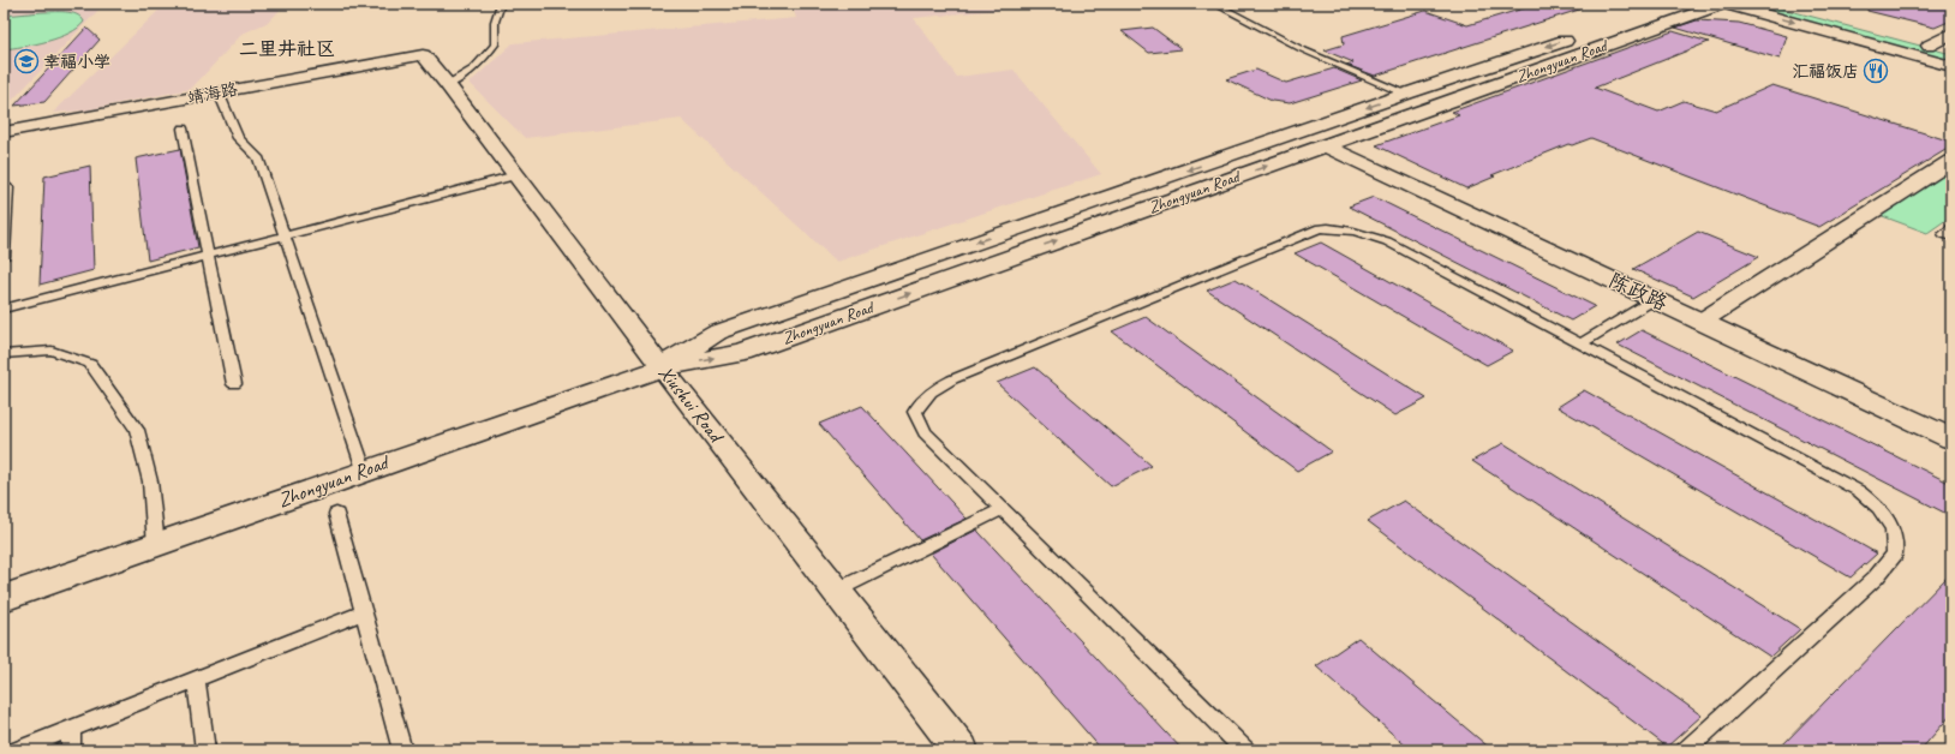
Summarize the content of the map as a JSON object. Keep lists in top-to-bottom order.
{
  "streets": {
    "main road": ["Zhongyuan Road", "陈政路"],
    "street": ["靖海路", "Xiushui Road"]
  },
  "crossings": [
    ["Zhongyuan Road", "陈政路"],
    ["Zhongyuan Road", "Xiushui Road"],
    ["靖海路", "Xiushui Road"]
  ],
  "districts": ["二里井社区"],
  "places": {
    "school or university": ["幸福小学"],
    "restaurant": ["汇福饭店"]
  }
}
